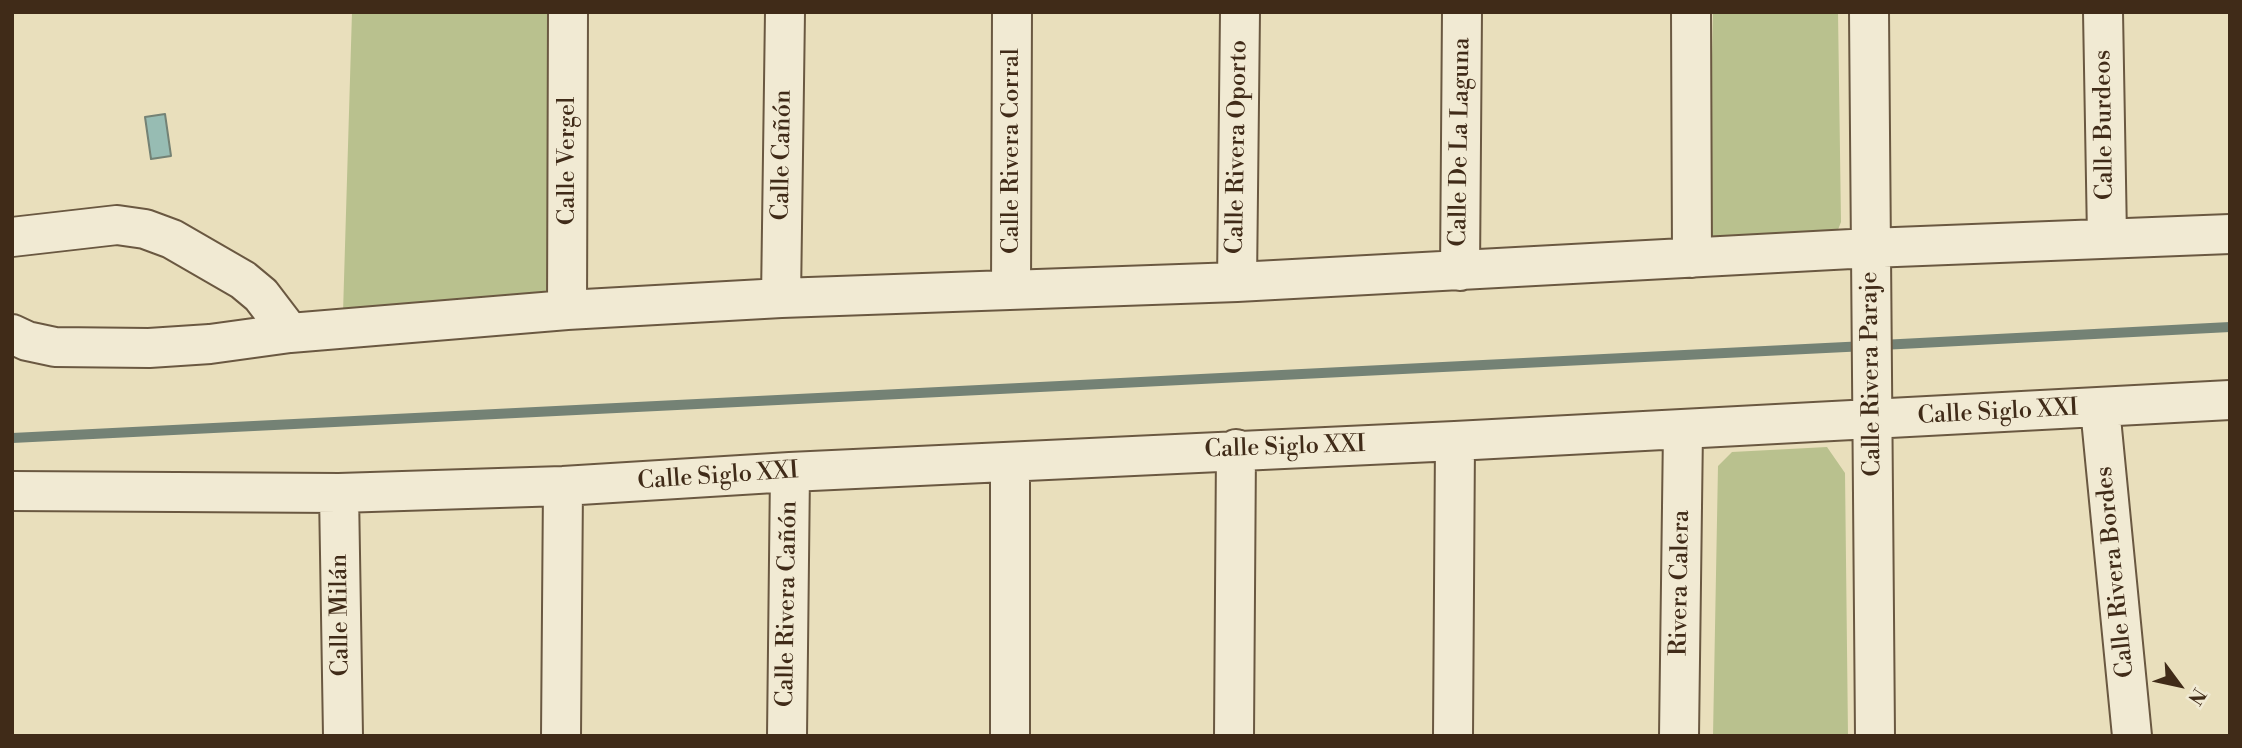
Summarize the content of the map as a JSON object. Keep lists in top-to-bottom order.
{
  "streets": {
    "street": [
      "Calle Burdeos",
      "Calle De La Laguna",
      "Calle Rivera Oporto",
      "Calle Rivera Corral",
      "Calle Cañón",
      "Calle Vergel",
      "Calle Rivera Paraje",
      "Calle Siglo XXI",
      "Calle Rivera Bordes",
      "Rivera Calera",
      "Calle Rivera Cañón",
      "Calle Milán"
    ]
  },
  "crossings": [
    ["Calle Rivera Paraje", "Calle Siglo XXI"],
    ["Calle Siglo XXI", "Calle Rivera Bordes"],
    ["Calle Siglo XXI", "Rivera Calera"],
    ["Calle Siglo XXI", "Calle Rivera Cañón"],
    ["Calle Siglo XXI", "Calle Milán"]
  ],
  "north": "bottom right"
}
